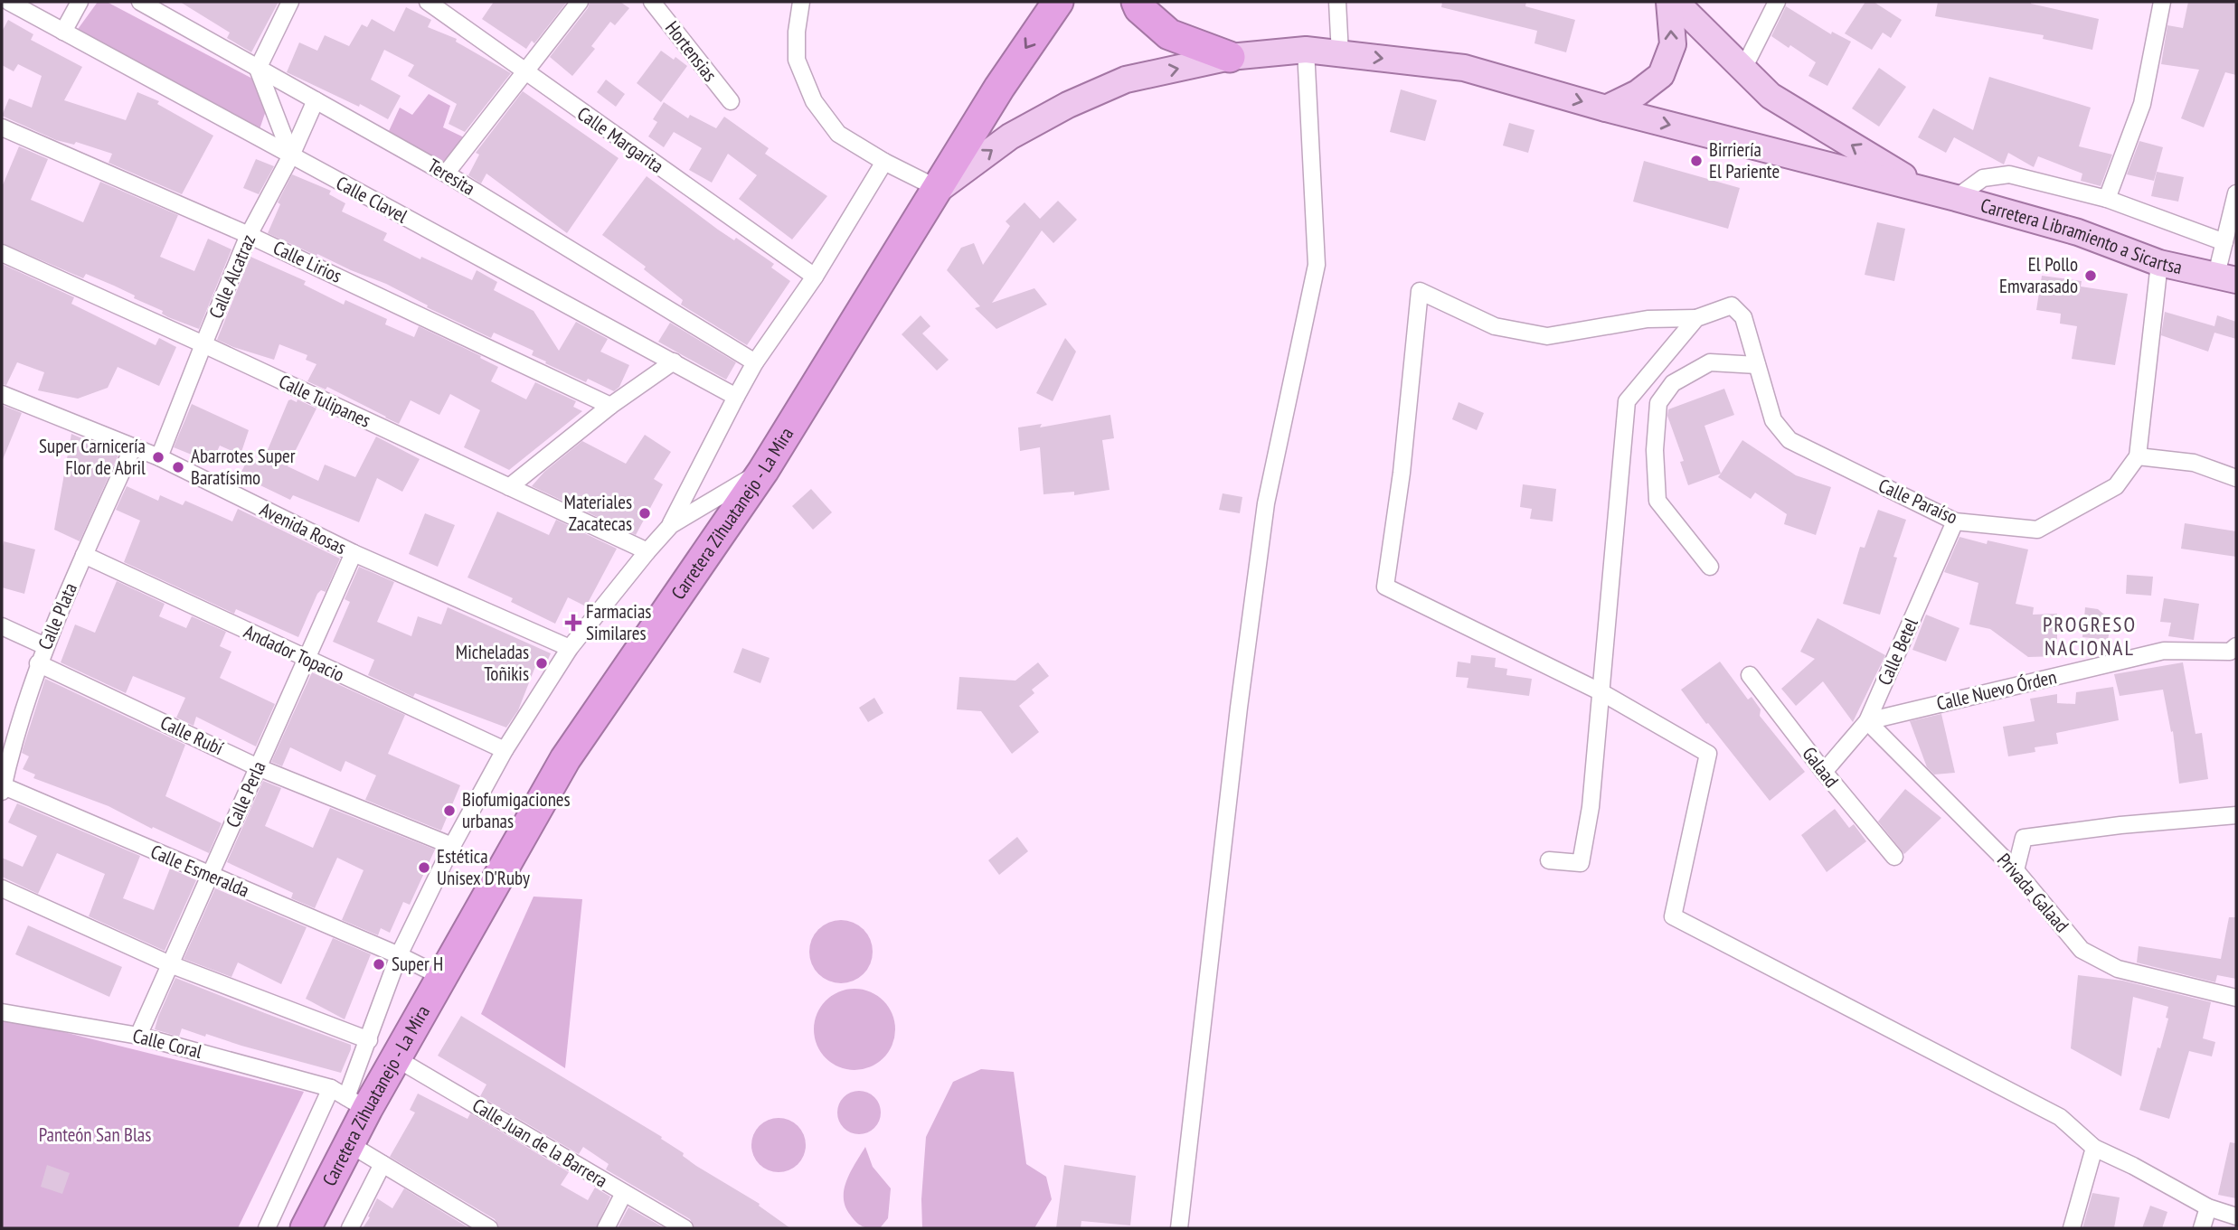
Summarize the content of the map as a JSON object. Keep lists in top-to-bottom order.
{
  "streets": {
    "highway": ["Carretera Zihuatanejo - La Mira"],
    "main road": ["Carretera Libramiento a Sicartsa"],
    "street": [
      "Hortensias",
      "Calle Margarita",
      "Teresita",
      "Calle Clavel",
      "Calle Lirios",
      "Calle Alcatraz",
      "Calle Tulipanes",
      "Calle Paraíso",
      "Avenida Rosas",
      "Calle Plata",
      "Calle Betel",
      "Andador Topacio",
      "Calle Nuevo Órden",
      "Calle Rubí",
      "Galaad",
      "Calle Perla",
      "Calle Esmeralda",
      "Privada Galaad",
      "Calle Coral",
      "Calle Juan de la Barrera"
    ]
  },
  "crossings": [
    ["Teresita", "Calle Alcatraz"],
    ["Calle Clavel", "Calle Alcatraz"],
    ["Carretera Libramiento a Sicartsa", "Calle Paraíso"],
    ["Carretera Libramiento a Sicartsa", "Carretera Zihuatanejo - La Mira"],
    ["Calle Lirios", "Calle Alcatraz"],
    ["Calle Alcatraz", "Calle Tulipanes"],
    ["Calle Alcatraz", "Avenida Rosas"],
    ["Calle Paraíso", "Calle Betel"],
    ["Carretera Zihuatanejo - La Mira", "Calle Esmeralda"],
    ["Carretera Zihuatanejo - La Mira", "Calle Coral"],
    ["Carretera Zihuatanejo - La Mira", "Calle Juan de la Barrera"],
    ["Avenida Rosas", "Calle Plata"],
    ["Avenida Rosas", "Calle Perla"],
    ["Calle Plata", "Andador Topacio"],
    ["Calle Plata", "Calle Rubí"],
    ["Calle Plata", "Calle Esmeralda"],
    ["Calle Betel", "Calle Nuevo Órden"],
    ["Calle Betel", "Galaad"],
    ["Calle Betel", "Privada Galaad"],
    ["Andador Topacio", "Calle Perla"],
    ["Calle Nuevo Órden", "Privada Galaad"],
    ["Calle Rubí", "Calle Perla"],
    ["Calle Perla", "Calle Esmeralda"],
    ["Calle Perla", "Calle Coral"]
  ],
  "one_way": ["Carretera Libramiento a Sicartsa"],
  "districts": ["PROGRESO NACIONAL"],
  "parks": ["Panteón San Blas"],
  "places": {
    "other": [
      "Birriería El Pariente",
      "El Pollo Emvarasado",
      "Super Carnicería Flor de Abril",
      "Abarrotes Super Baratísimo",
      "Materiales Zacatecas",
      "Micheladas Toñikis",
      "Biofumigaciones urbanas",
      "Estética Unisex D'Ruby",
      "Super H"
    ],
    "health": ["Farmacias Similares"]
  }
}
